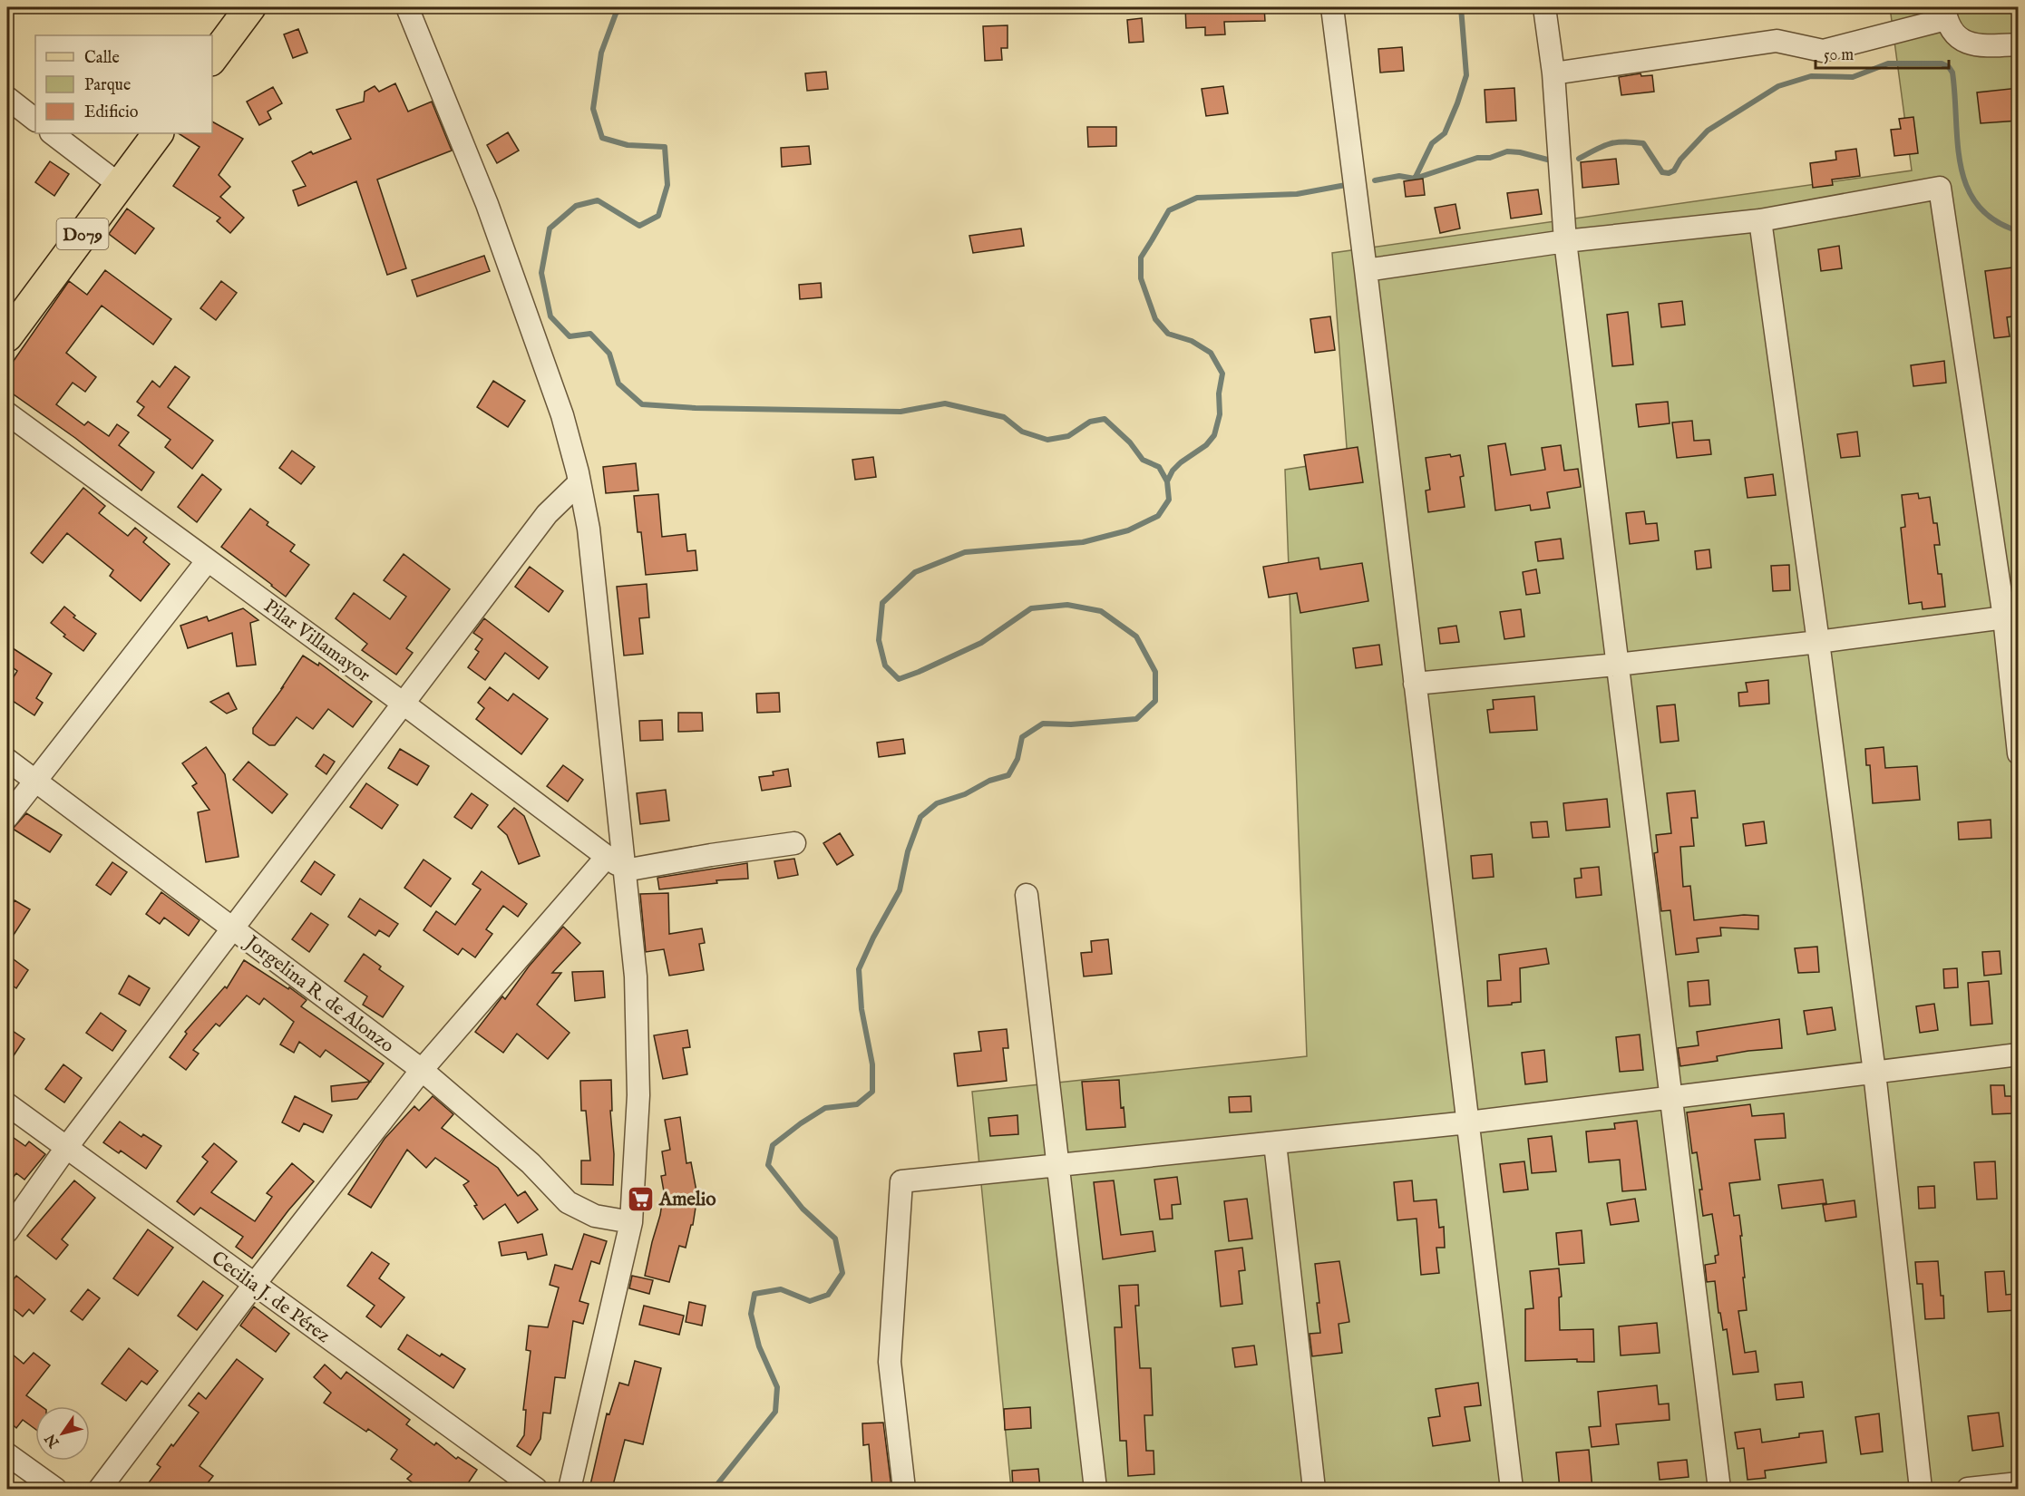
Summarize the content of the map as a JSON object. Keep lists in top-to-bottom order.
{
  "streets": {
    "main road": ["D079"],
    "street": ["Pilar Villamayor", "Jorgelina R. de Alonzo", "Cecilia J. de Pérez"]
  },
  "places": {
    "supermarket": ["Amelio"]
  },
  "legend": ["Calle", "Parque", "Edificio"],
  "scale_bar": "50 m",
  "north": "bottom left"
}
